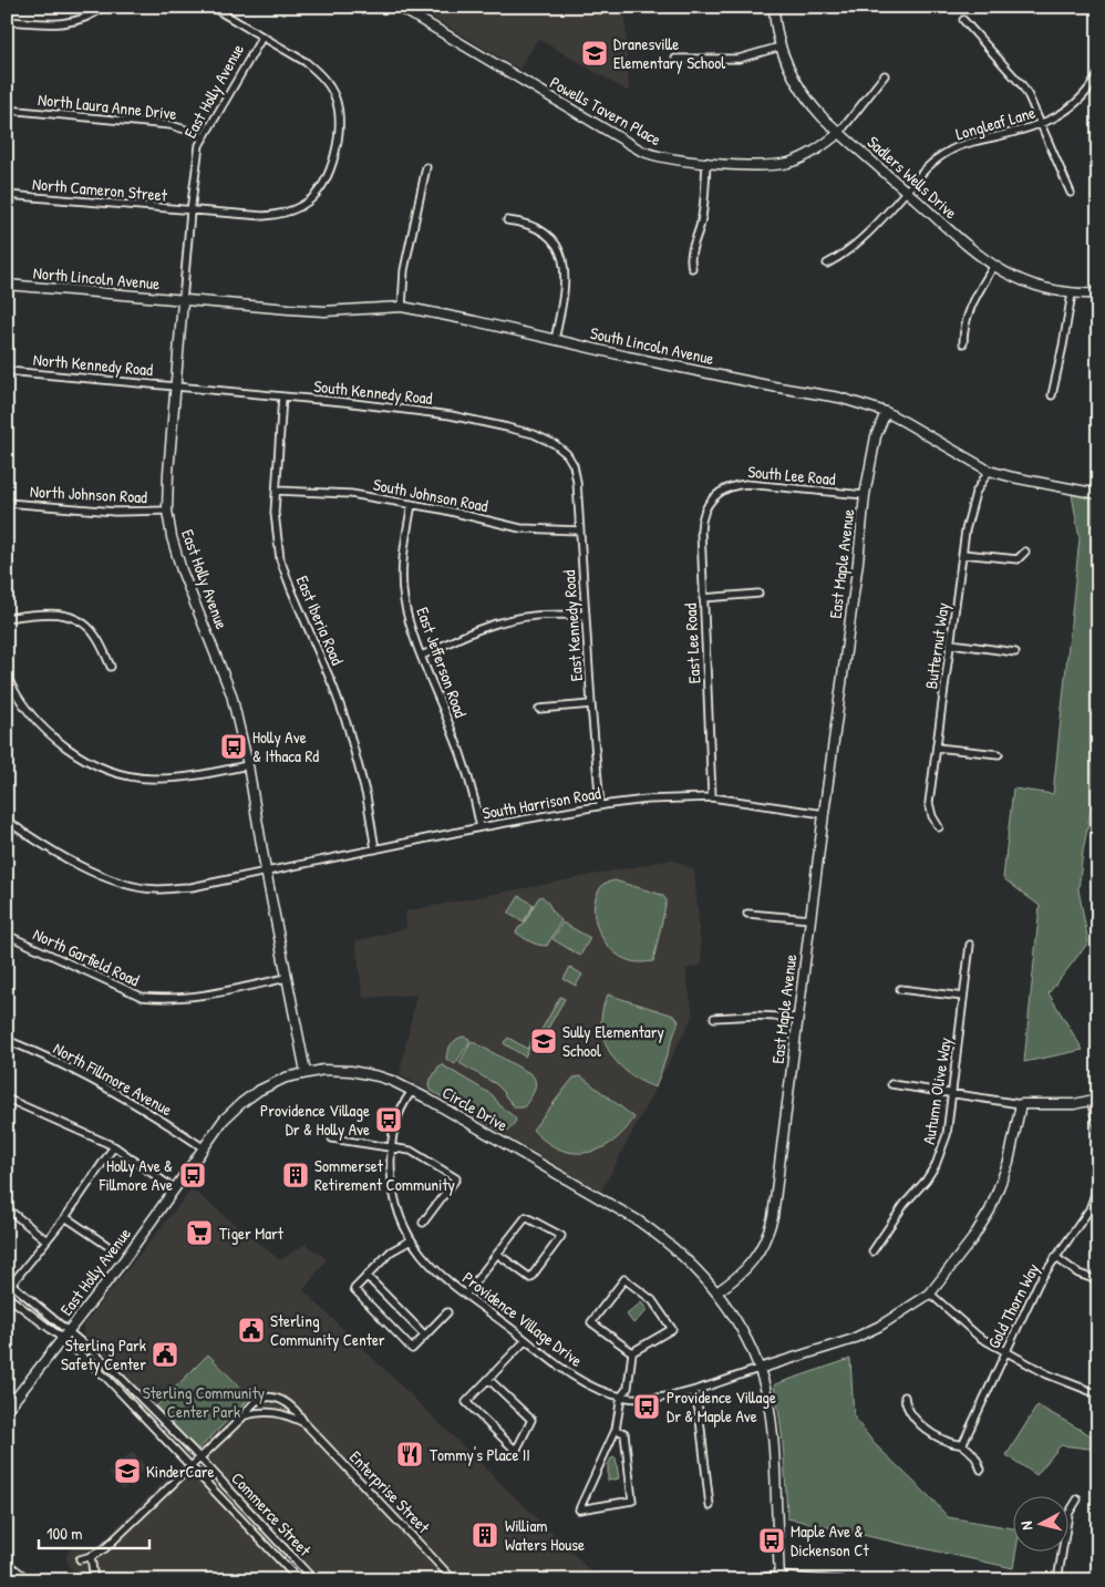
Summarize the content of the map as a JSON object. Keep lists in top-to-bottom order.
{
  "streets": {
    "street": [
      "East Holly Avenue",
      "North Laura Anne Drive",
      "Powells Tavern Place",
      "Longleaf Lane",
      "Sadlers Wells Drive",
      "North Cameron Street",
      "North Lincoln Avenue",
      "South Lincoln Avenue",
      "North Kennedy Road",
      "South Kennedy Road",
      "South Lee Road",
      "North Johnson Road",
      "South Johnson Road",
      "East Maple Avenue",
      "East Iberia Road",
      "East Kennedy Road",
      "East Lee Road",
      "Butternut Way",
      "East Jefferson Road",
      "South Harrison Road",
      "North Garfield Road",
      "North Fillmore Avenue",
      "Autumn Olive Way",
      "Circle Drive",
      "Gold Thorn Way",
      "Providence Village Drive",
      "Enterprise Street",
      "Commerce Street"
    ]
  },
  "crossings": [
    ["East Holly Avenue", "North Laura Anne Drive"],
    ["East Holly Avenue", "North Cameron Street"],
    ["East Holly Avenue", "North Lincoln Avenue"],
    ["East Holly Avenue", "South Lincoln Avenue"],
    ["East Holly Avenue", "North Kennedy Road"],
    ["East Holly Avenue", "South Kennedy Road"],
    ["East Holly Avenue", "North Johnson Road"],
    ["East Holly Avenue", "South Harrison Road"],
    ["East Holly Avenue", "North Garfield Road"],
    ["East Holly Avenue", "North Fillmore Avenue"],
    ["East Holly Avenue", "Circle Drive"],
    ["East Holly Avenue", "Commerce Street"],
    ["Powells Tavern Place", "Sadlers Wells Drive"],
    ["Longleaf Lane", "Sadlers Wells Drive"],
    ["North Lincoln Avenue", "South Lincoln Avenue"],
    ["South Lincoln Avenue", "East Maple Avenue"],
    ["South Lincoln Avenue", "Butternut Way"],
    ["North Kennedy Road", "South Kennedy Road"],
    ["South Kennedy Road", "East Iberia Road"],
    ["South Kennedy Road", "East Kennedy Road"],
    ["South Lee Road", "East Maple Avenue"],
    ["South Lee Road", "East Lee Road"],
    ["South Johnson Road", "East Iberia Road"],
    ["South Johnson Road", "East Kennedy Road"],
    ["South Johnson Road", "East Jefferson Road"],
    ["East Maple Avenue", "South Harrison Road"],
    ["East Maple Avenue", "Circle Drive"],
    ["East Iberia Road", "South Harrison Road"],
    ["East Kennedy Road", "South Harrison Road"],
    ["East Lee Road", "South Harrison Road"],
    ["East Jefferson Road", "South Harrison Road"],
    ["North Fillmore Avenue", "Circle Drive"],
    ["Circle Drive", "Providence Village Drive"],
    ["Enterprise Street", "Commerce Street"]
  ],
  "parks": ["Sterling Community Center Park"],
  "places": {
    "school or university": ["Dranesville Elementary School", "Sully Elementary School", "KinderCare"],
    "bus stop": [
      "Holly Ave & Ithaca Rd",
      "Providence Village Dr & Holly Ave",
      "Holly Ave & Fillmore Ave",
      "Providence Village Dr & Maple Ave",
      "Maple Ave & Dickenson Ct"
    ],
    "building": ["Sommerset Retirement Community", "William Waters House"],
    "supermarket": ["Tiger Mart"],
    "public building": ["Sterling Community Center", "Sterling Park Safety Center"],
    "restaurant": ["Tommy's Place II"]
  },
  "scale_bar": "100 m",
  "north": "left"
}
